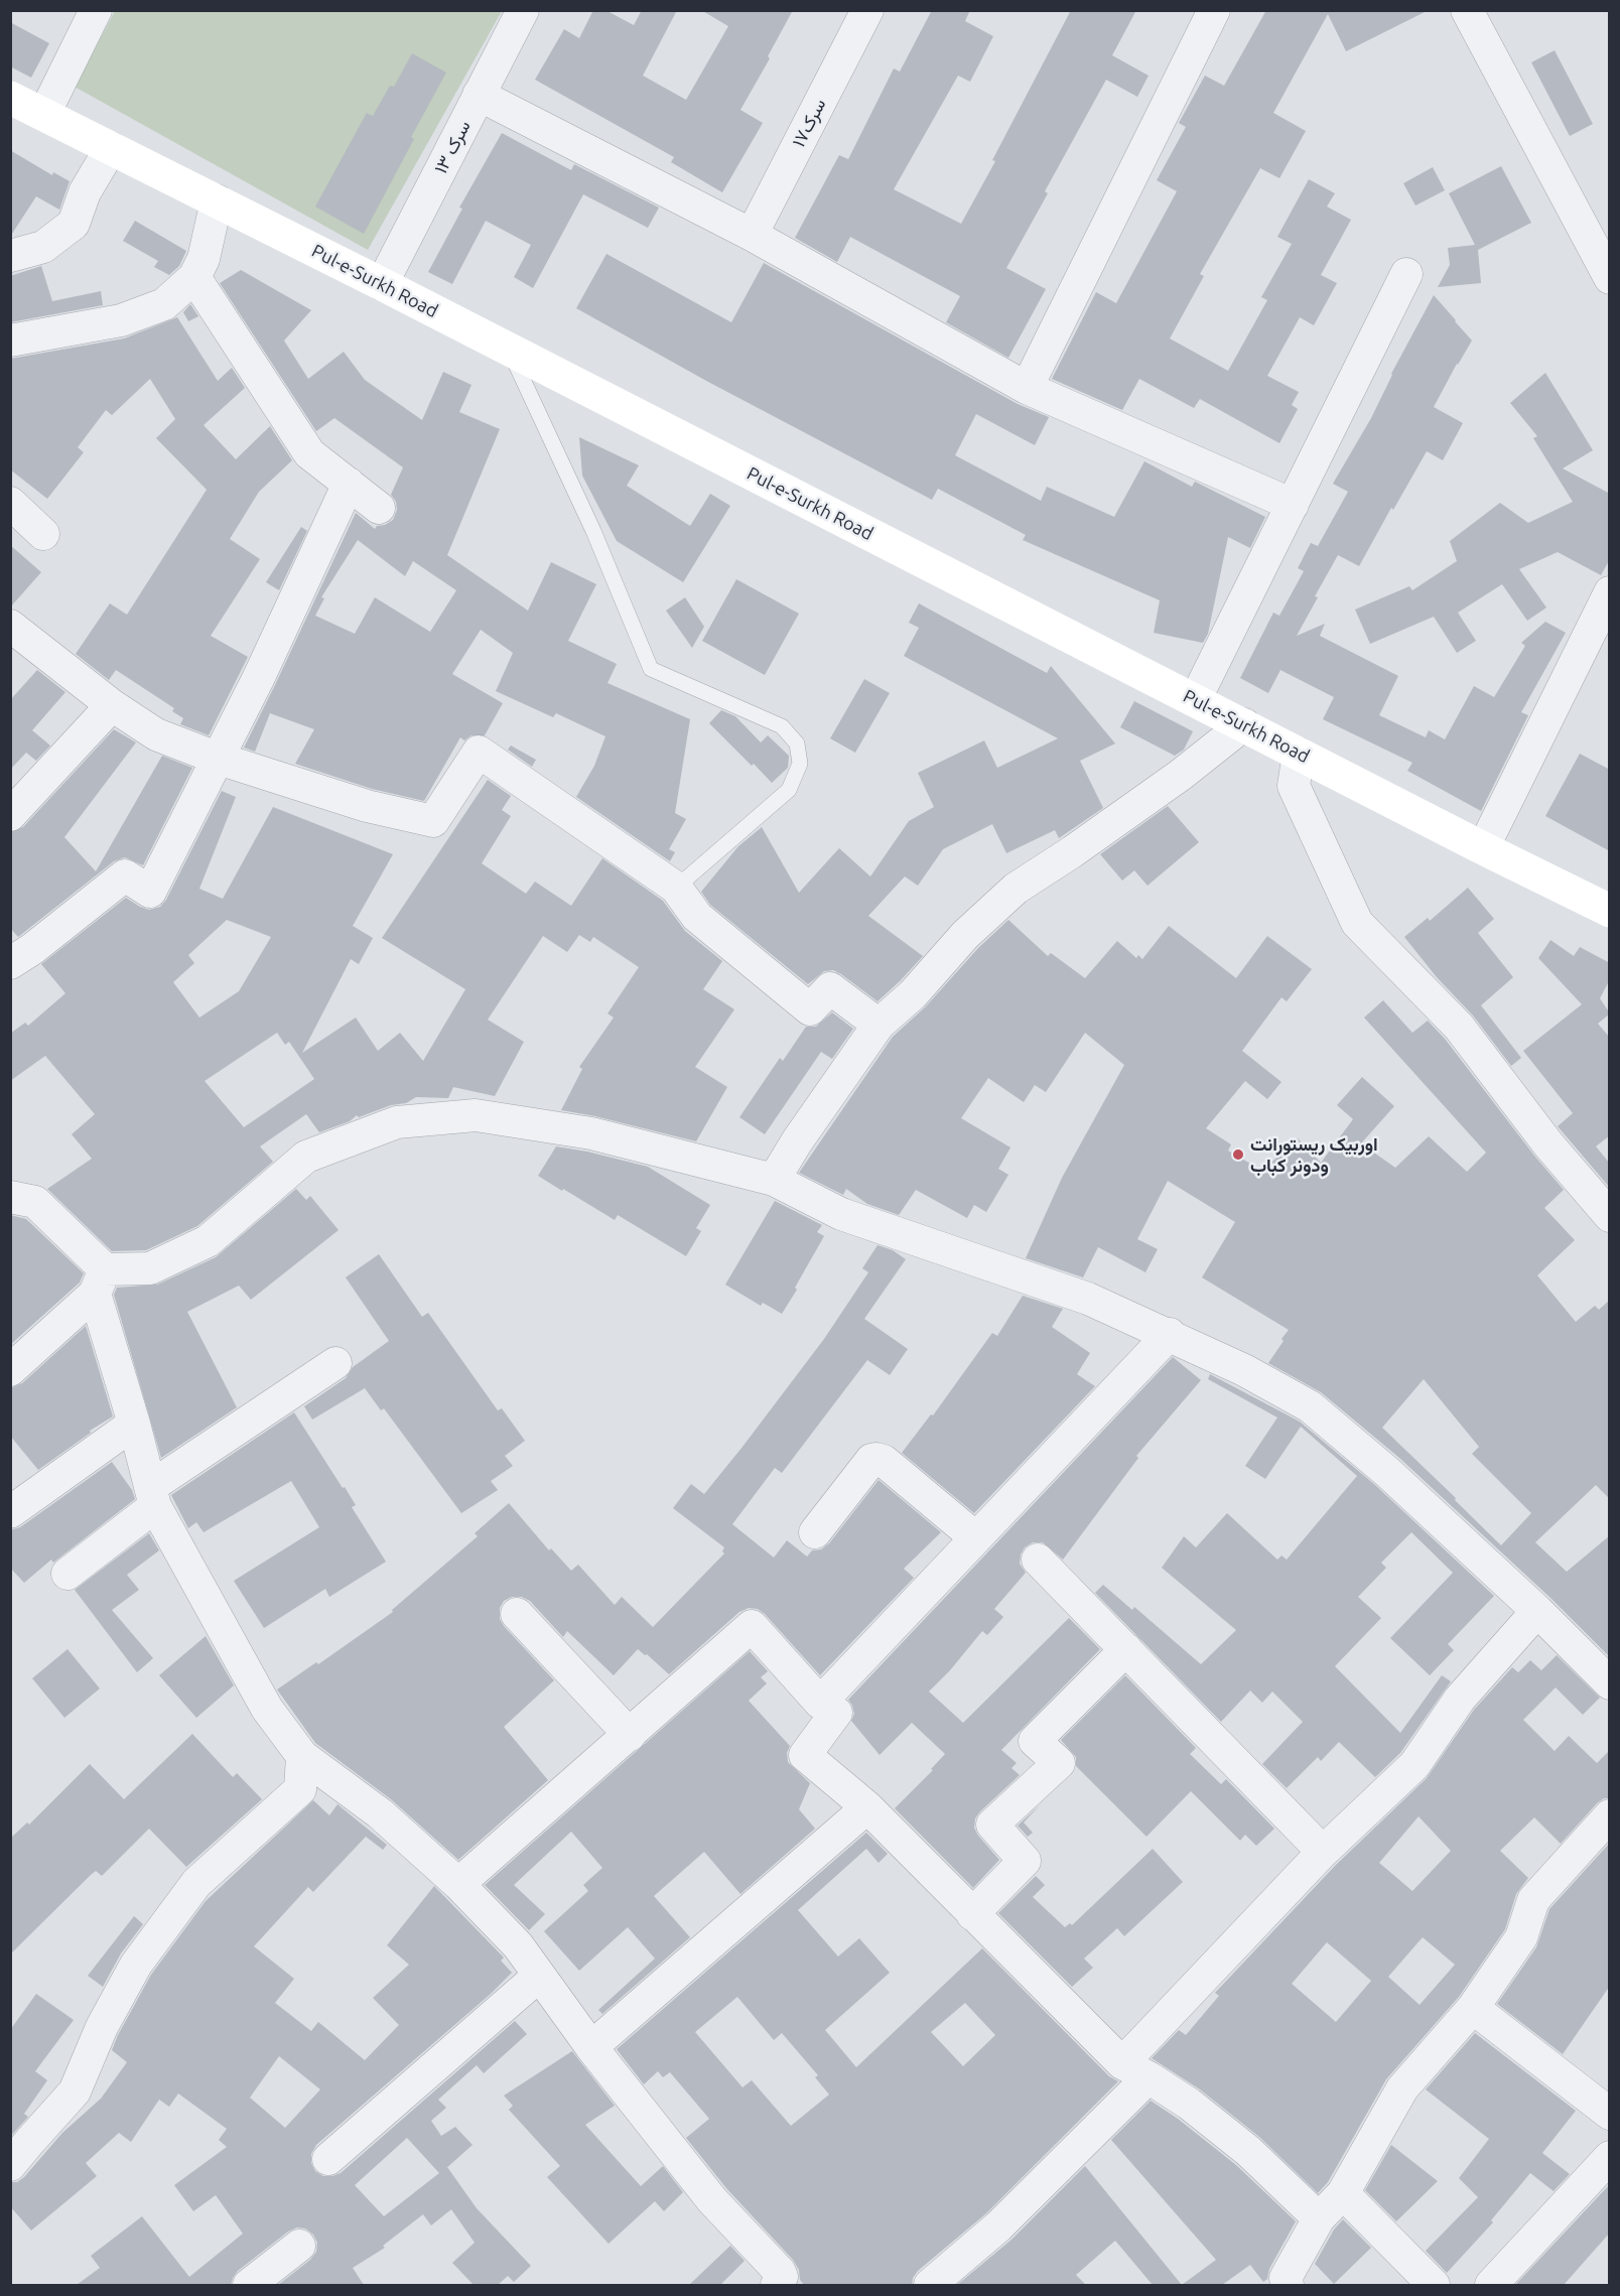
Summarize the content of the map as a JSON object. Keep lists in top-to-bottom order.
{
  "streets": {
    "street": ["سرک۱۷", "سرک ۱۳", "Pul-e-Surkh Road"]
  },
  "crossings": [
    ["سرک ۱۳", "Pul-e-Surkh Road"]
  ],
  "places": ["اوربیک ریستورانت ودونر کباب"]
}
